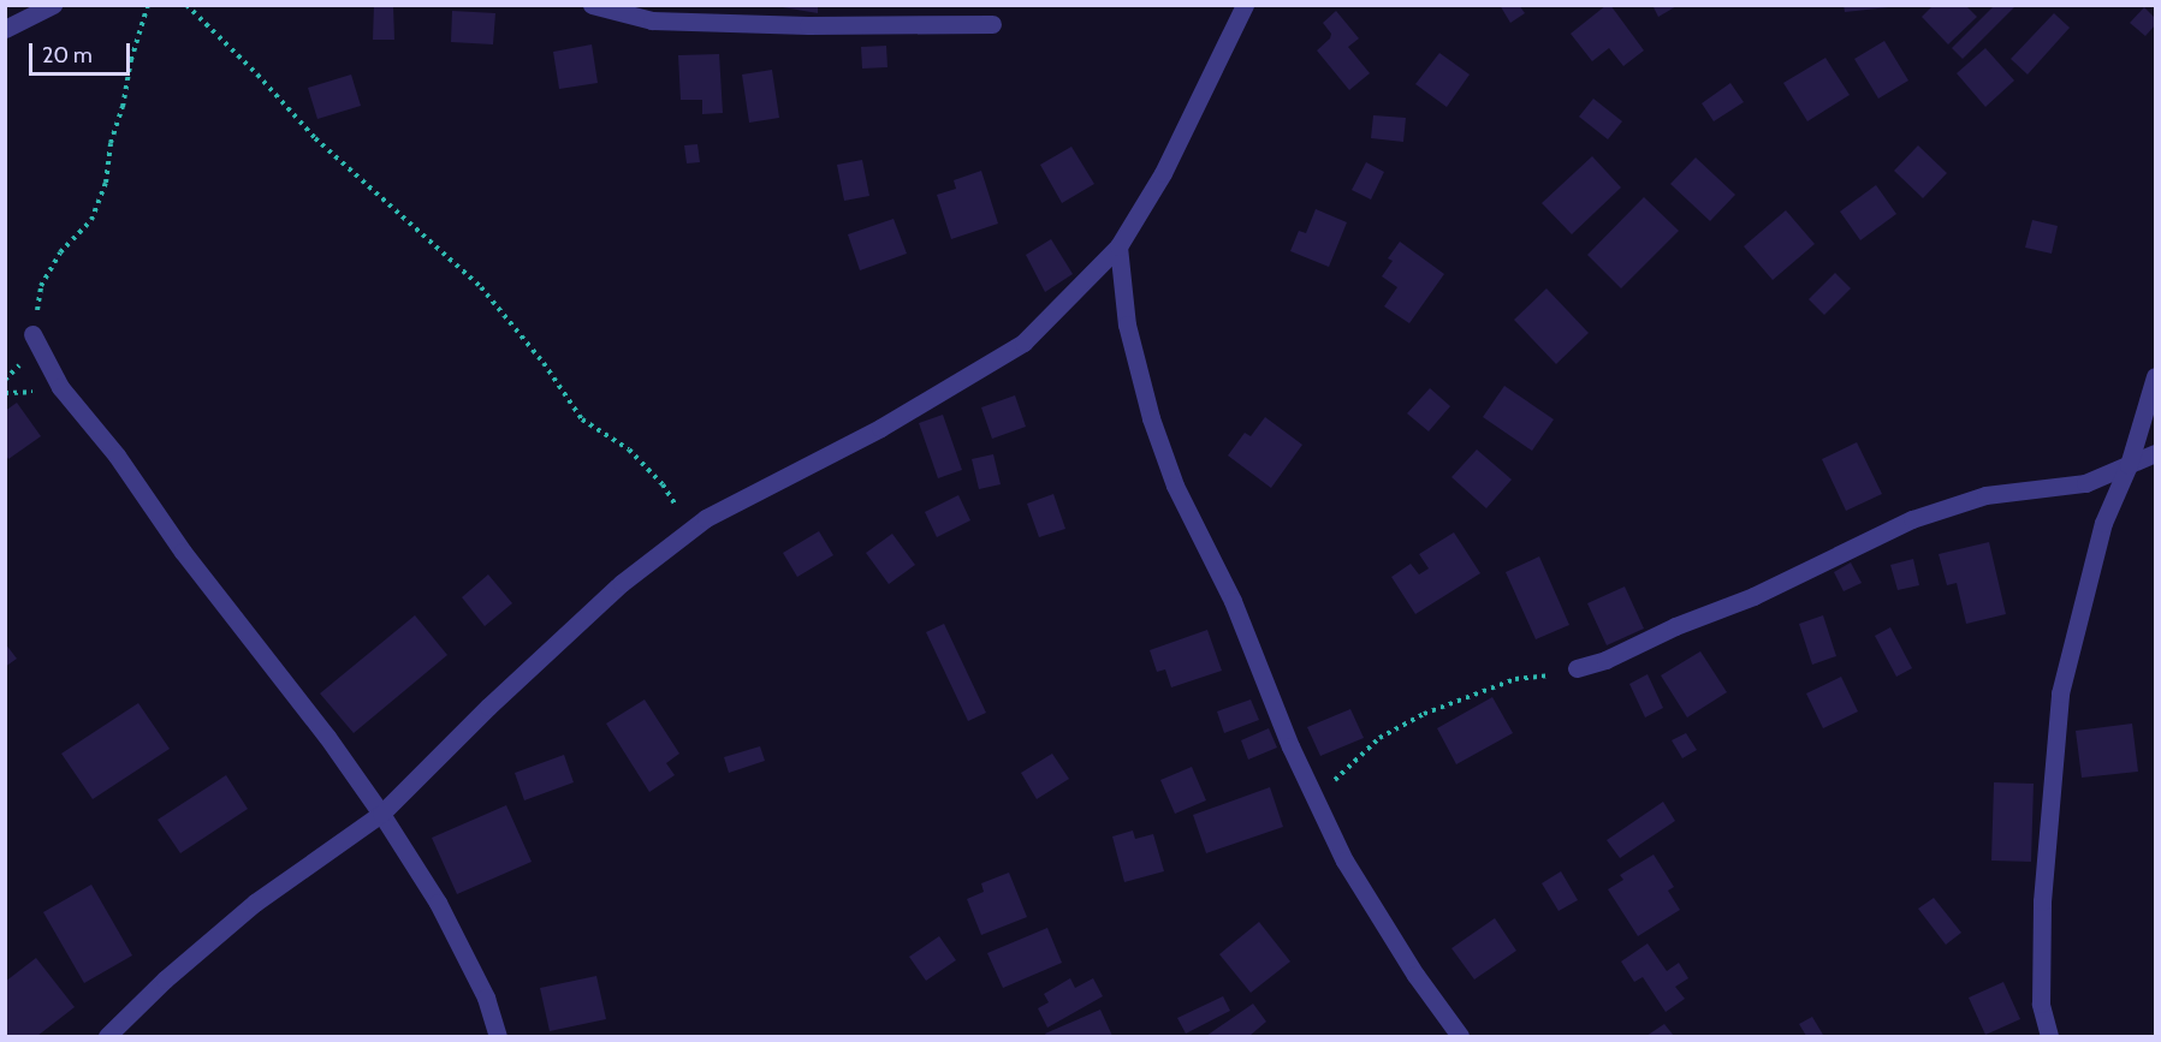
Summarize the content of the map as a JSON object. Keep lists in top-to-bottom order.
{
  "scale_bar": "20 m"
}
